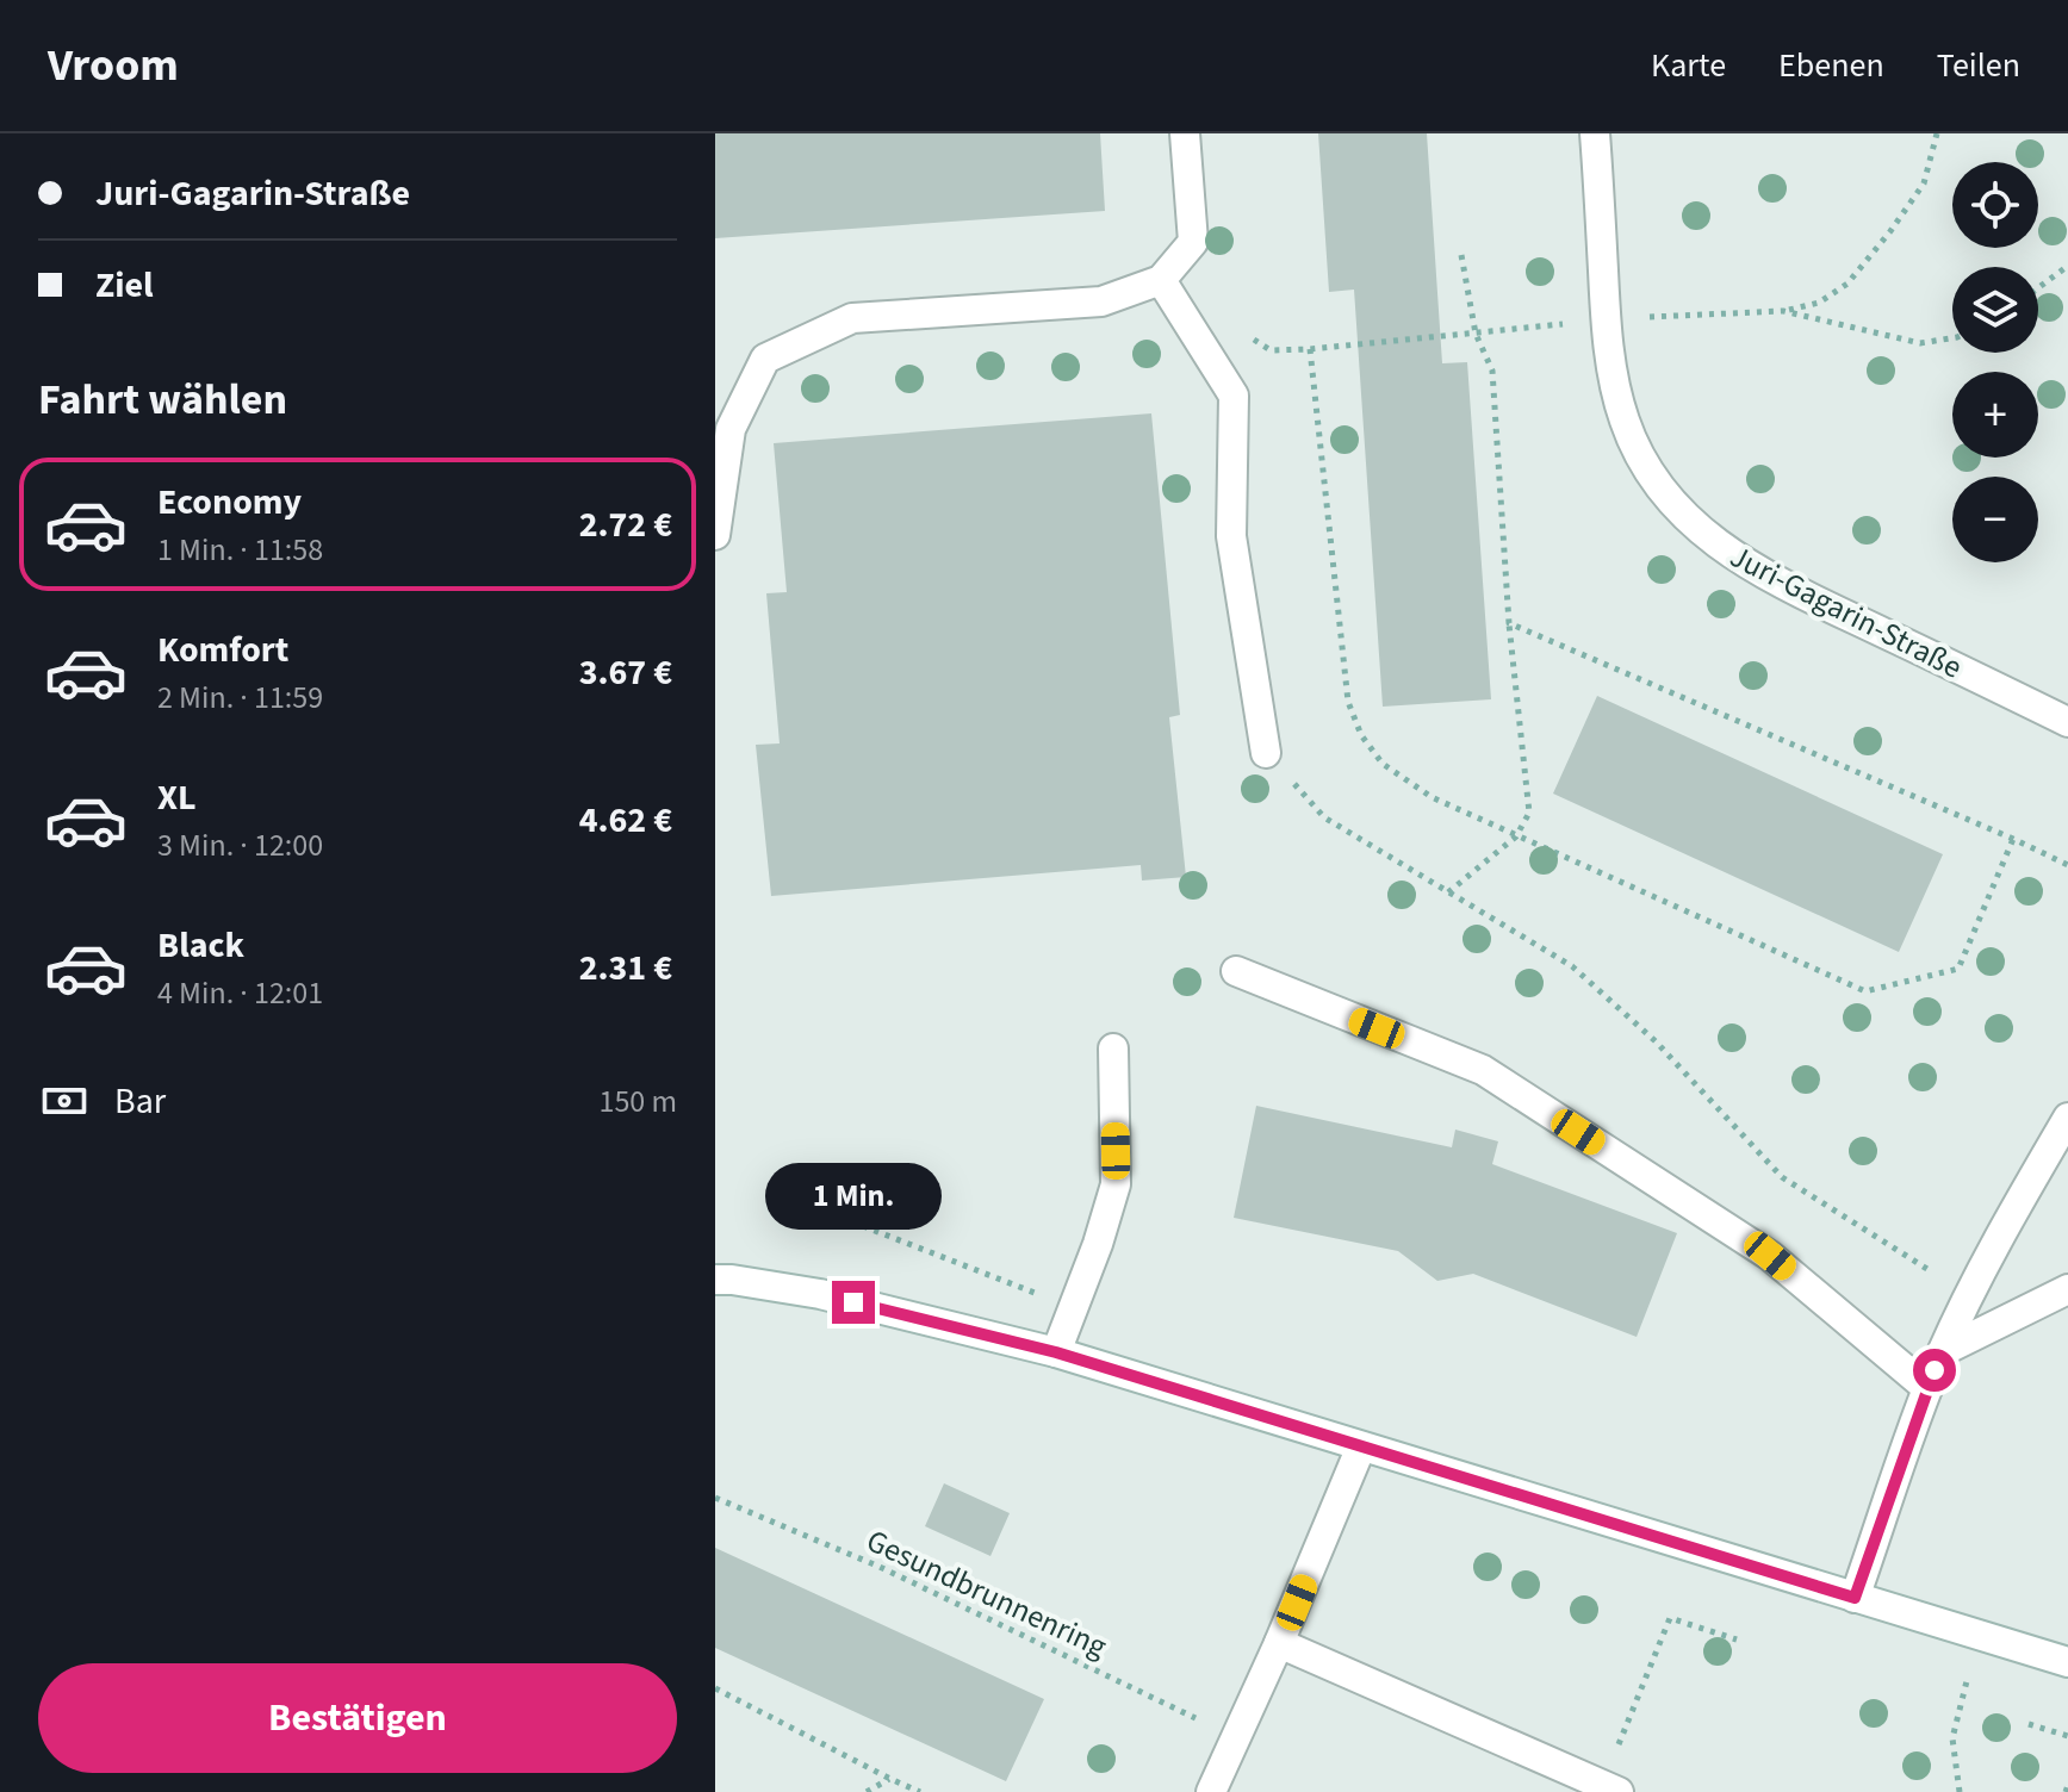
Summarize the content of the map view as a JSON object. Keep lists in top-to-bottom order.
{
  "streets": {
    "street": ["Juri-Gagarin-Straße"],
    "path": ["Gesundbrunnenring"]
  },
  "page": {
    "header": "Vroom",
    "nav": ["Karte", "Ebenen", "Teilen"],
    "banner": ["Juri-Gagarin-Straße", "Ziel"],
    "map_buttons": ["+", "−"],
    "heading": "Fahrt wählen",
    "list": [
      {
        "name": "Economy",
        "note": "1 Min. · 11:58",
        "value": "2.72 €"
      },
      {
        "name": "Komfort",
        "note": "2 Min. · 11:59",
        "value": "3.67 €"
      },
      {
        "name": "XL",
        "note": "3 Min. · 12:00",
        "value": "4.62 €"
      },
      {
        "name": "Black",
        "note": "4 Min. · 12:01",
        "value": "2.31 €"
      }
    ],
    "pay": ["Bar", "150 m"],
    "bubble": "1 Min.",
    "buttons": "Bestätigen"
  }
}
